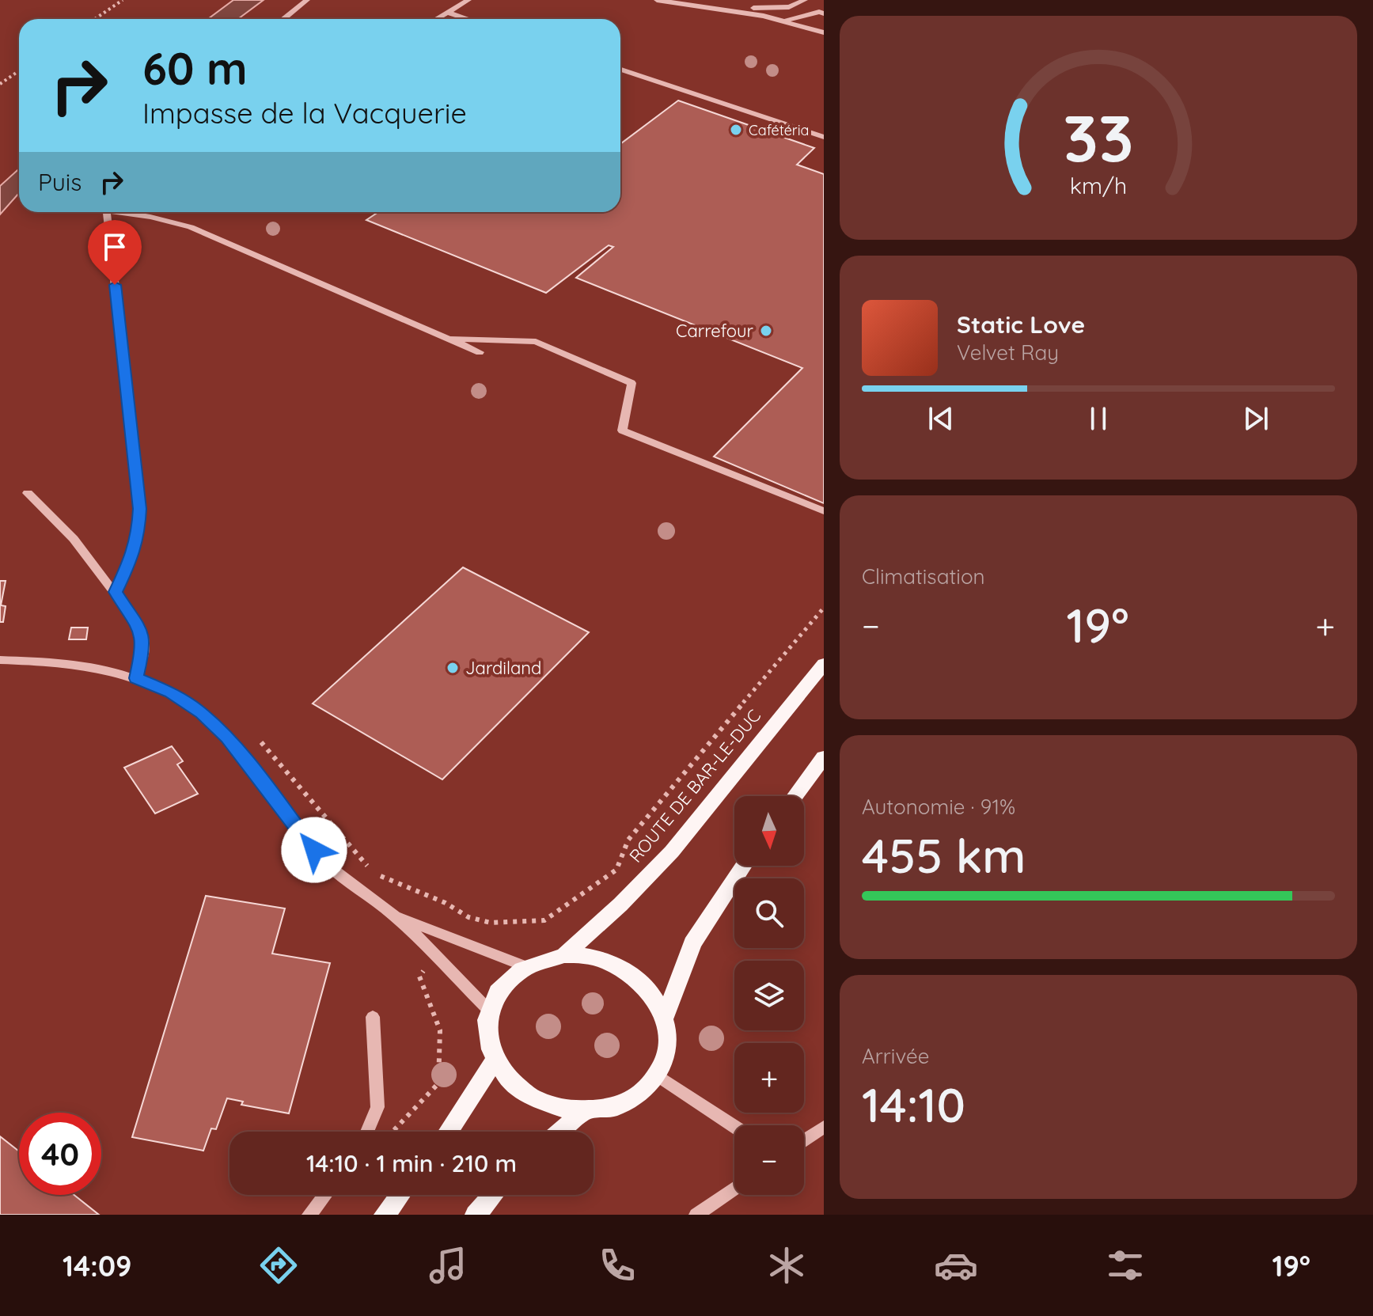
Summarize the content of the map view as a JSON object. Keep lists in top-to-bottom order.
{
  "streets": {
    "main road": ["ROUTE DE BAR-LE-DUC"]
  },
  "places": ["Cafétéria", "Carrefour", "Jardiland"],
  "north": "bottom",
  "page": {
    "turn": ["60 m", "Impasse de la Vacquerie"],
    "then": "Puis",
    "song": ["Static Love", "Velvet Ray"],
    "tile": [
      "Climatisation",
      ["Autonomie · 91%", "455 km"],
      ["Arrivée", "14:10"]
    ],
    "heat": ["−", "19°", "+"],
    "map_buttons": ["+", "−"],
    "limit": "40",
    "trip": "14:10 · 1 min · 210 m",
    "tabs": ["14:09", "19°"],
    "gauge": ["33", "km/h"]
  }
}
